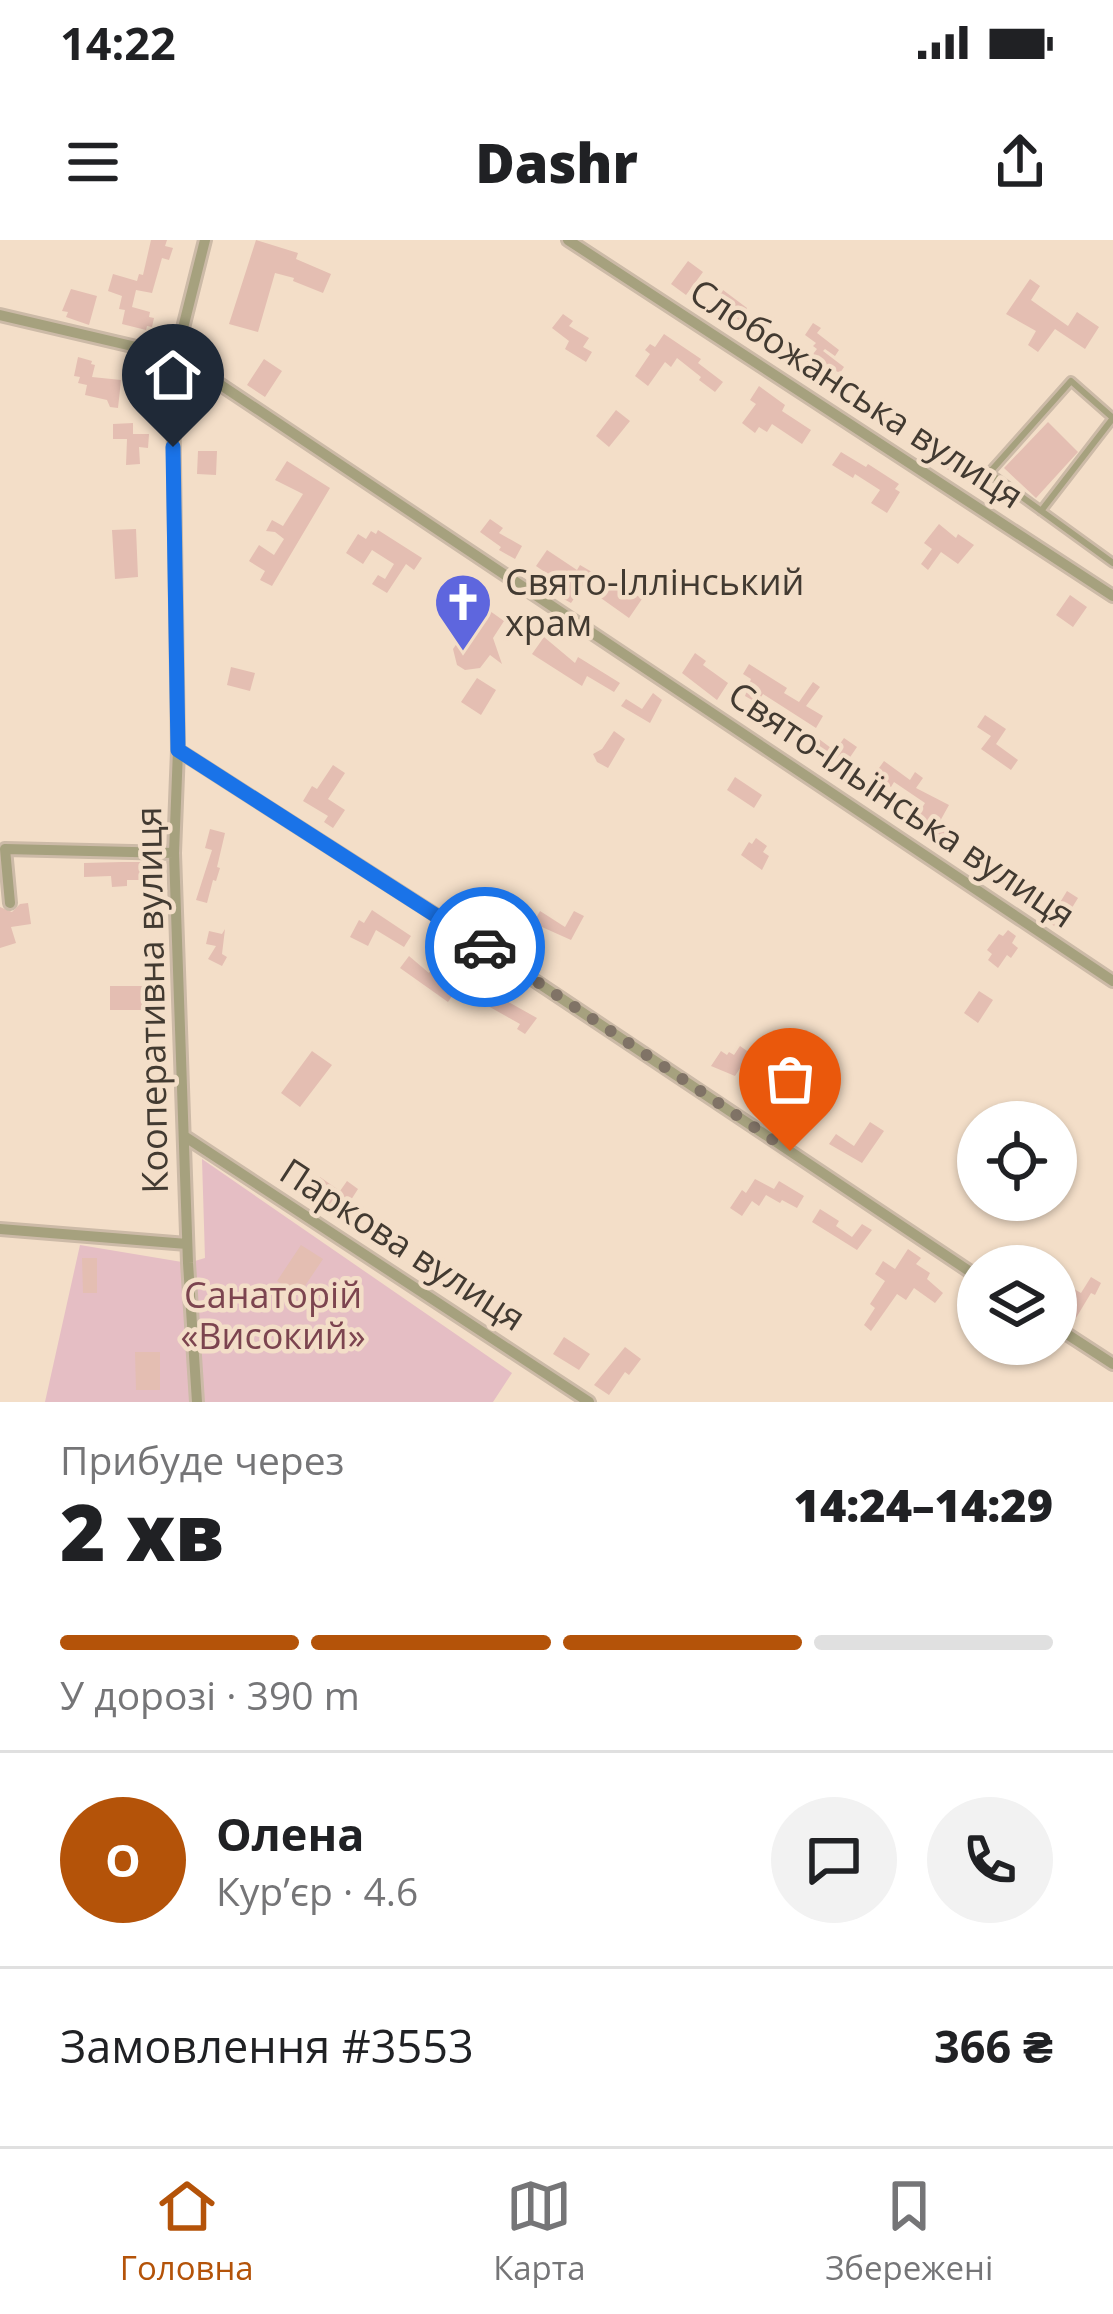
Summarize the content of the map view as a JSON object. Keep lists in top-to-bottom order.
{
  "streets": {
    "street": [
      "Слобожанська вулиця",
      "Свято-Ільїнська вулиця",
      "Кооперативна вулиця",
      "Паркова вулиця"
    ]
  },
  "crossings": [
    ["Свято-Ільїнська вулиця", "Кооперативна вулиця"],
    ["Кооперативна вулиця", "Паркова вулиця"]
  ],
  "parks": ["Санаторій «Високий»"],
  "places": {
    "church": ["Свято-Іллінський храм"]
  },
  "page": {
    "status": "14:22",
    "header": "Dashr",
    "heading": ["2 хв", "Прибуде через", "14:24–14:29"],
    "panel": [
      "Олена",
      "Кур’єр · 4.6",
      "Замовлення #3553",
      "366 ₴"
    ],
    "bar": "У дорозі · 390 m",
    "round": "О",
    "tabs": ["Головна", "Карта", "Збережені"]
  }
}
